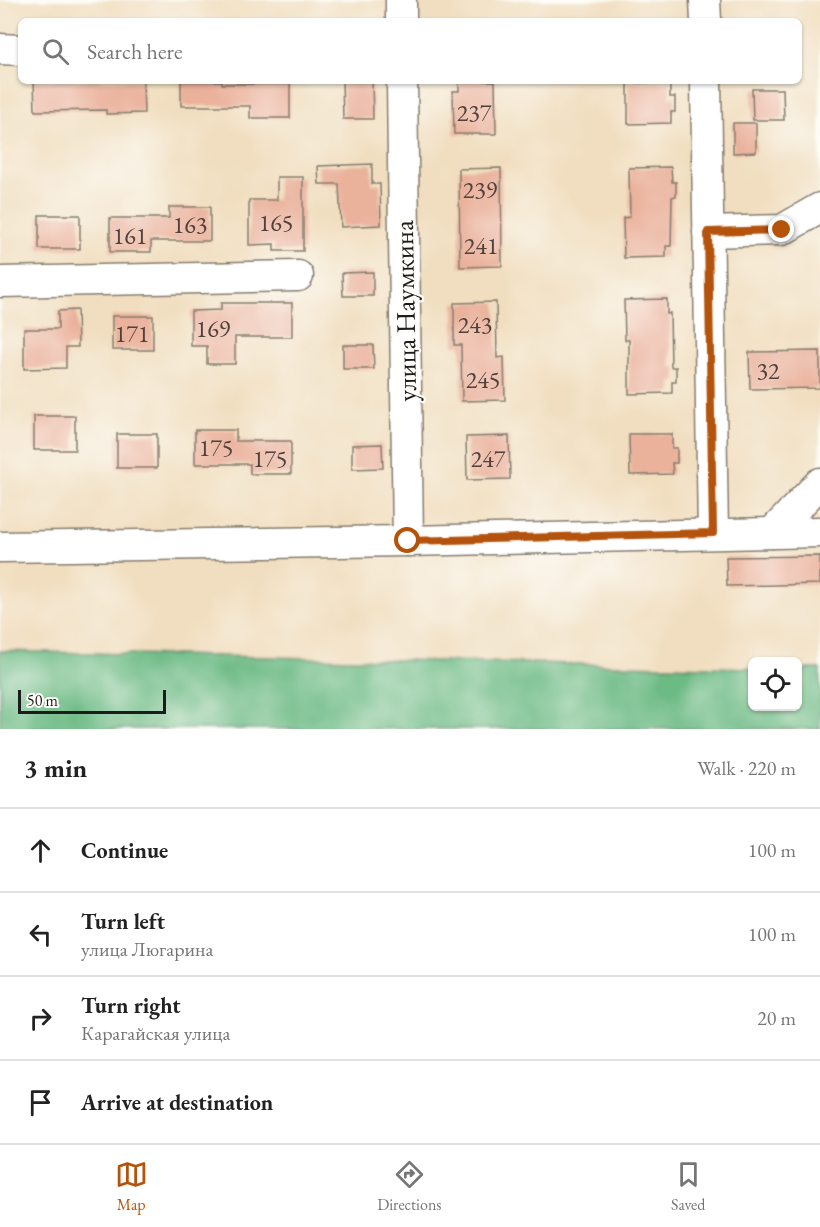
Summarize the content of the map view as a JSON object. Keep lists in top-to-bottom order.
{
  "streets": {
    "street": ["улица Наумкина"]
  },
  "house_numbers": [
    "237",
    "239",
    "165",
    "163",
    "161",
    "241",
    "243",
    "169",
    "171",
    "32",
    "245",
    "175",
    "175",
    "247"
  ],
  "scale_bar": "50 m",
  "page": {
    "search": "Search here",
    "scale": "50 m",
    "heading": ["3 min", "Walk · 220 m"],
    "list": [
      ["Continue", "100 m"],
      ["Turn left", "улица Люгарина", "100 m"],
      ["Turn right", "Карагайская улица", "20 m"],
      "Arrive at destination"
    ],
    "nav": ["Map", "Directions", "Saved"]
  }
}
